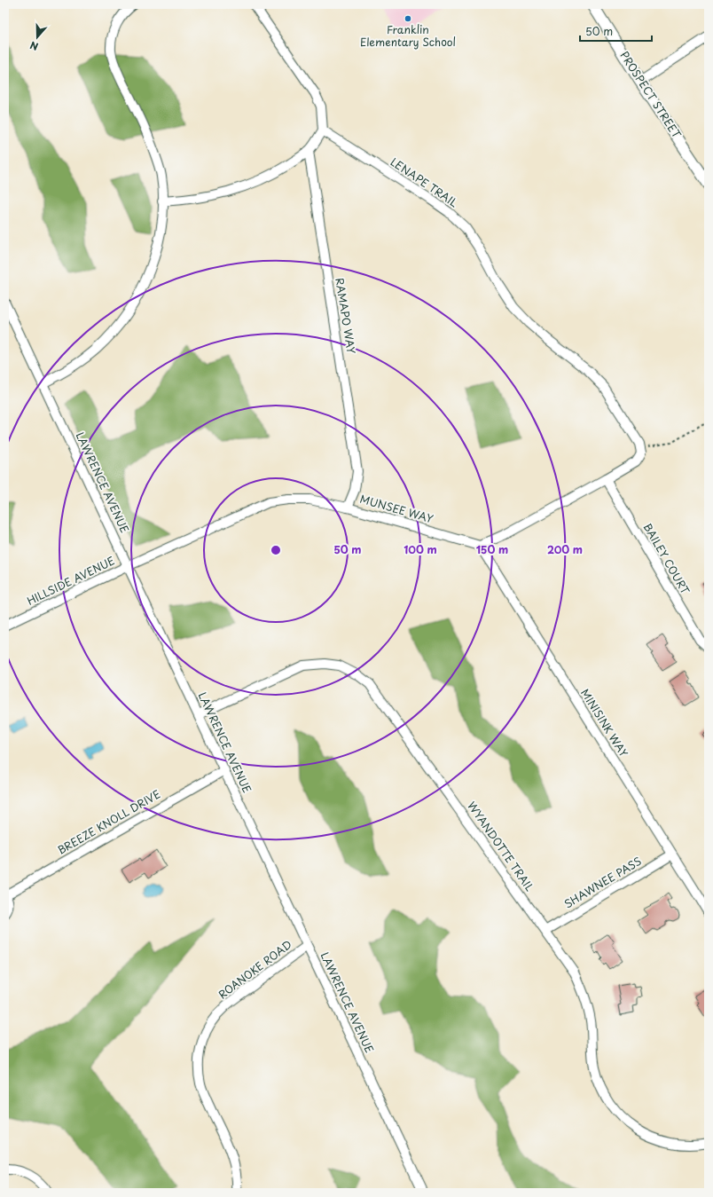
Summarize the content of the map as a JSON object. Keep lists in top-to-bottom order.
{
  "streets": {
    "street": [
      "PROSPECT STREET",
      "LENAPE TRAIL",
      "RAMAPO WAY",
      "LAWRENCE AVENUE",
      "MUNSEE WAY",
      "BAILEY COURT",
      "HILLSIDE AVENUE",
      "MINISINK WAY",
      "BREEZE KNOLL DRIVE",
      "WYANDOTTE TRAIL",
      "SHAWNEE PASS",
      "ROANOKE ROAD"
    ]
  },
  "crossings": [
    ["RAMAPO WAY", "MUNSEE WAY"],
    ["LAWRENCE AVENUE", "MUNSEE WAY"],
    ["LAWRENCE AVENUE", "HILLSIDE AVENUE"],
    ["LAWRENCE AVENUE", "BREEZE KNOLL DRIVE"],
    ["LAWRENCE AVENUE", "WYANDOTTE TRAIL"],
    ["LAWRENCE AVENUE", "ROANOKE ROAD"],
    ["MUNSEE WAY", "HILLSIDE AVENUE"],
    ["MUNSEE WAY", "MINISINK WAY"],
    ["MINISINK WAY", "SHAWNEE PASS"],
    ["WYANDOTTE TRAIL", "SHAWNEE PASS"]
  ],
  "places": ["Franklin Elementary School"],
  "scale_bar": "50 m",
  "north": "bottom",
  "rings": [
    "50 m",
    "100 m",
    "150 m",
    "200 m"
  ]
}
